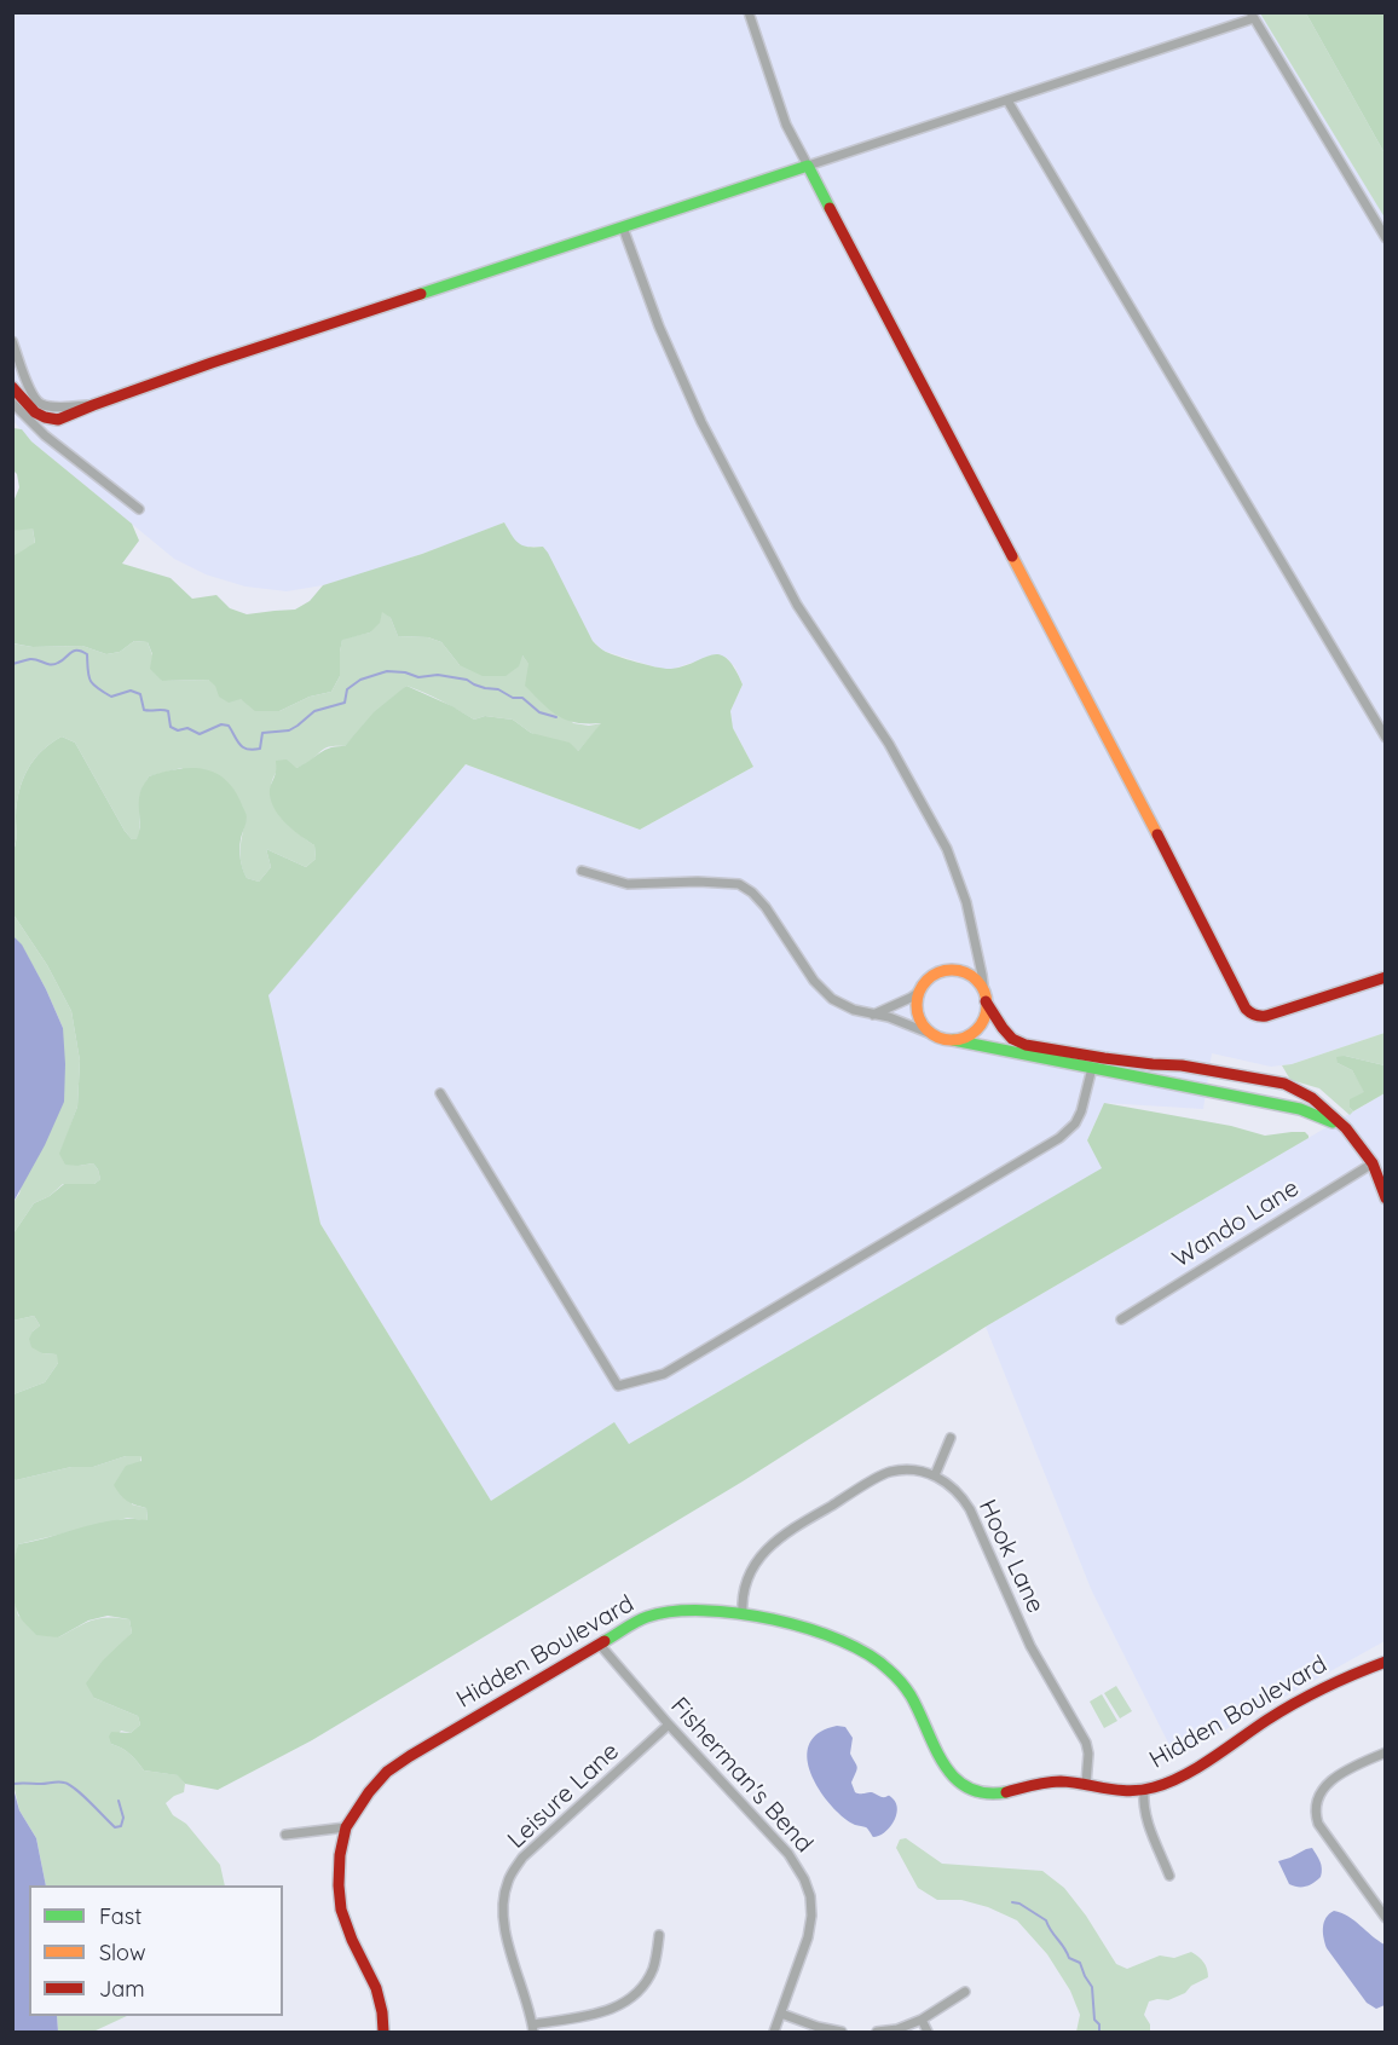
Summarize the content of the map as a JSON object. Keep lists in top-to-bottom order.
{
  "streets": {
    "street": [
      "Wando Lane",
      "Hook Lane",
      "Hidden Boulevard",
      "Fisherman's Bend",
      "Leisure Lane"
    ]
  },
  "crossings": [
    ["Hook Lane", "Hidden Boulevard"],
    ["Hidden Boulevard", "Fisherman's Bend"],
    ["Fisherman's Bend", "Leisure Lane"]
  ],
  "legend": ["Fast", "Slow", "Jam"]
}
